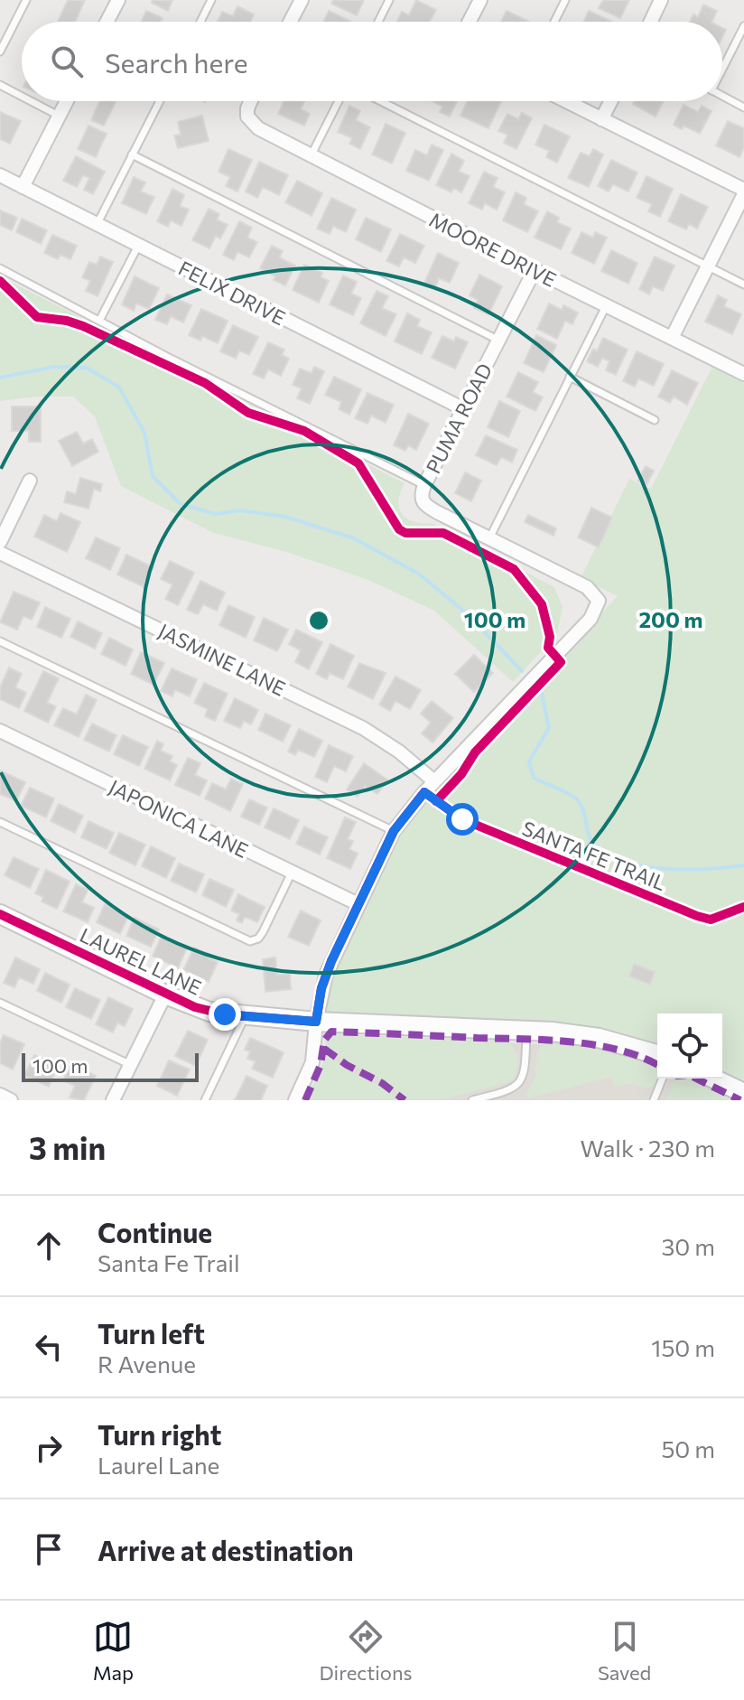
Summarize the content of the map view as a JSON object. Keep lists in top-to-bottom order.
{
  "streets": {
    "street": [
      "MOORE DRIVE",
      "FELIX DRIVE",
      "PUMA ROAD",
      "JASMINE LANE",
      "JAPONICA LANE",
      "LAUREL LANE"
    ],
    "cycle path": ["SANTA FE TRAIL"]
  },
  "crossings": [
    ["MOORE DRIVE", "PUMA ROAD"],
    ["FELIX DRIVE", "PUMA ROAD"],
    ["PUMA ROAD", "JASMINE LANE"]
  ],
  "scale_bar": "100 m",
  "page": {
    "search": "Search here",
    "scale": "100 m",
    "heading": ["3 min", "Walk · 230 m"],
    "list": [
      ["Continue", "Santa Fe Trail", "30 m"],
      ["Turn left", "R Avenue", "150 m"],
      ["Turn right", "Laurel Lane", "50 m"],
      "Arrive at destination"
    ],
    "nav": ["Map", "Directions", "Saved"]
  },
  "rings": ["100 m", "200 m"]
}
